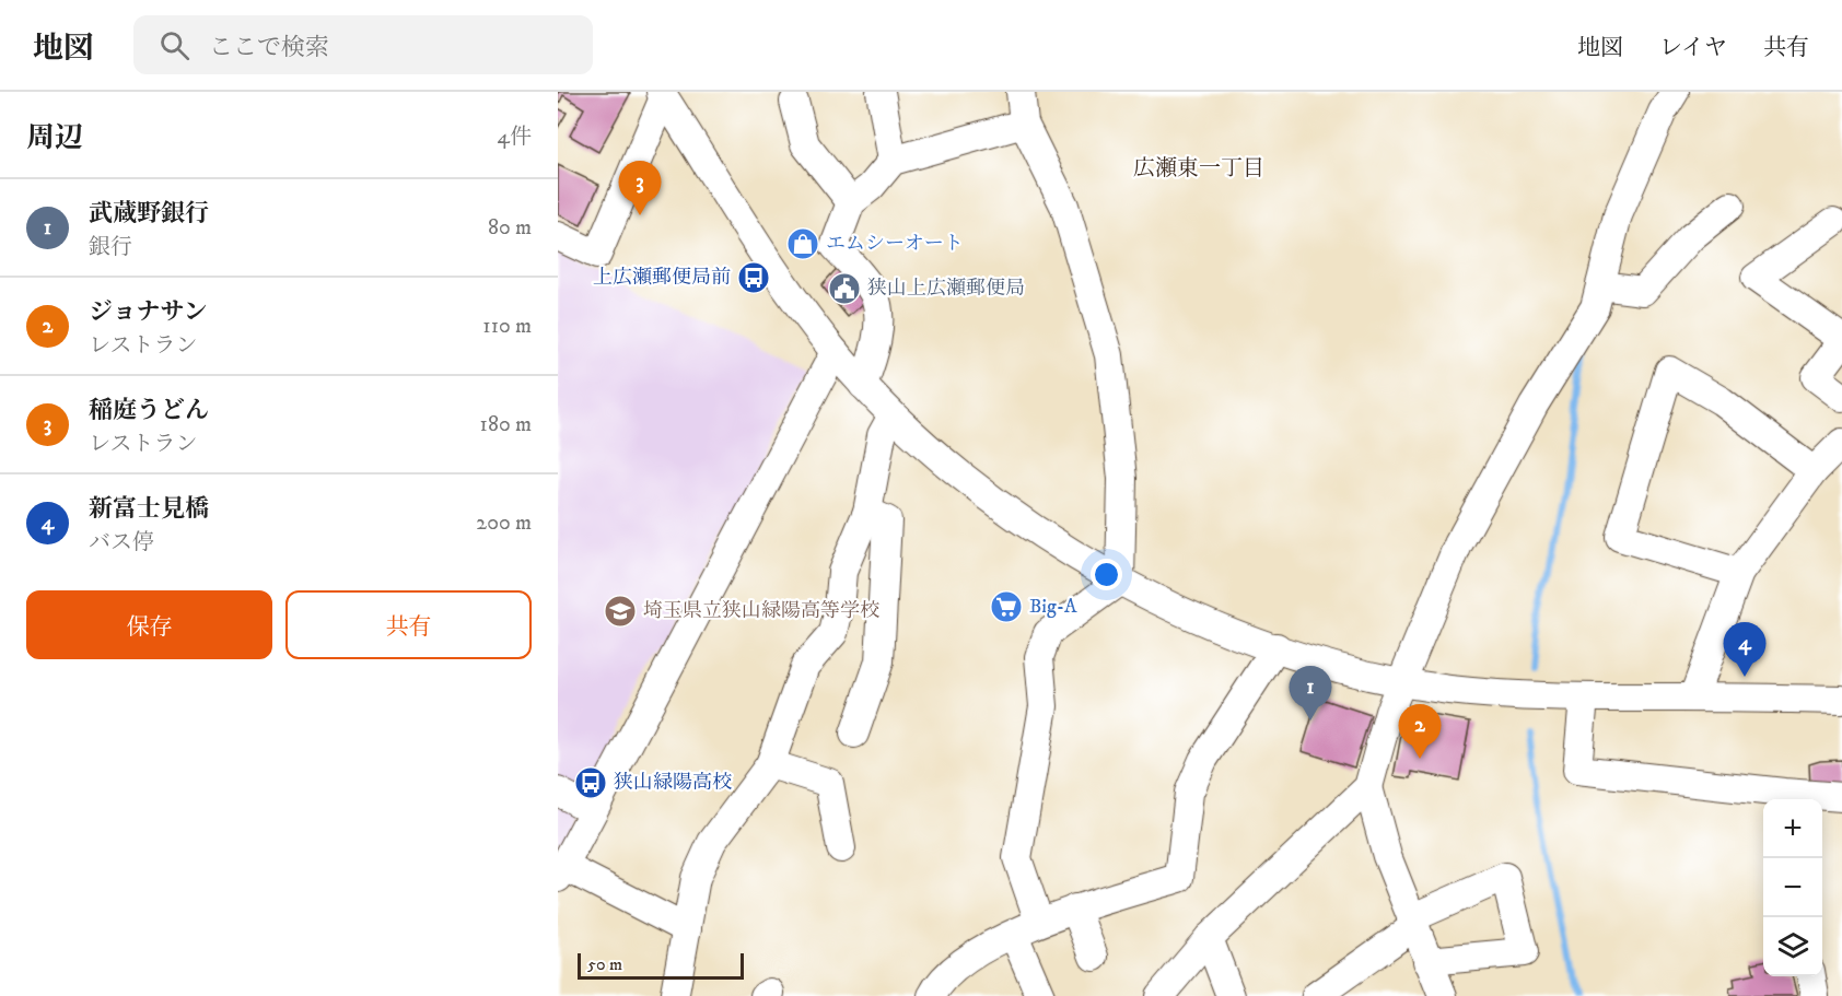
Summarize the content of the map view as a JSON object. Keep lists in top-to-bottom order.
{
  "districts": ["広瀬東一丁目"],
  "places": {
    "shop": ["エムシーオート"],
    "bus stop": ["上広瀬郵便局前", "狭山緑陽高校"],
    "public building": ["狭山上広瀬郵便局"],
    "supermarket": ["Big-A"],
    "school or university": ["埼玉県立狭山緑陽高等学校"]
  },
  "scale_bar": "50 m",
  "page": {
    "header": "地図",
    "search": "ここで検索",
    "nav": ["地図", "レイヤ", "共有"],
    "heading": ["周辺", "4件"],
    "pins": [
      "3",
      "4",
      "1",
      "2"
    ],
    "list": [
      {
        "mark": "1",
        "name": "武蔵野銀行",
        "note": "銀行",
        "value": "80 m"
      },
      {
        "mark": "2",
        "name": "ジョナサン",
        "note": "レストラン",
        "value": "110 m"
      },
      {
        "mark": "3",
        "name": "稲庭うどん",
        "note": "レストラン",
        "value": "180 m"
      },
      {
        "mark": "4",
        "name": "新富士見橋",
        "note": "バス停",
        "value": "200 m"
      }
    ],
    "buttons": ["保存", "共有"],
    "map_buttons": ["+", "−"],
    "scale": "50 m"
  }
}
